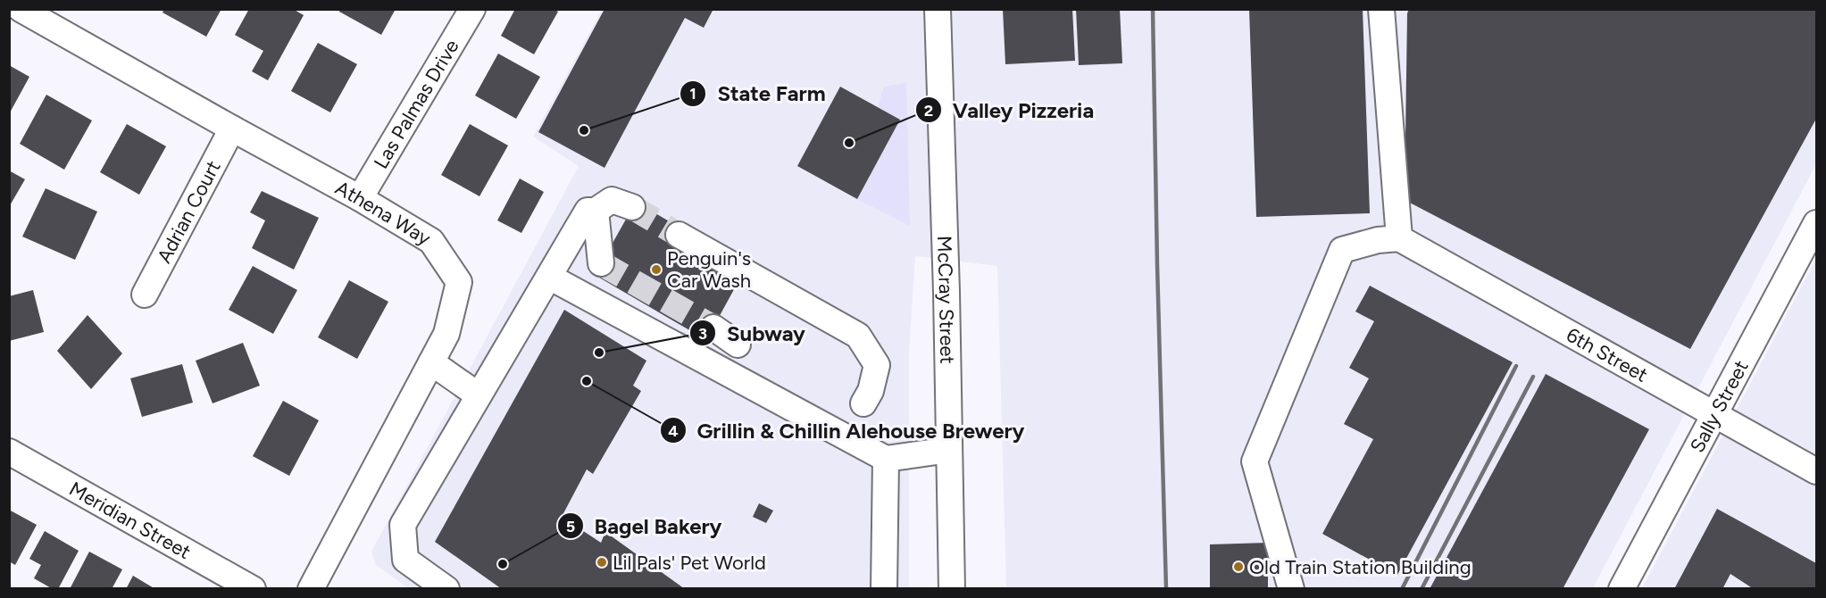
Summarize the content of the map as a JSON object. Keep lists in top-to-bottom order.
{
  "streets": {
    "street": [
      "Las Palmas Drive",
      "Adrian Court",
      "Athena Way",
      "McCray Street",
      "6th Street",
      "Sally Street",
      "Meridian Street"
    ]
  },
  "crossings": [
    ["Las Palmas Drive", "Athena Way"],
    ["Adrian Court", "Athena Way"],
    ["6th Street", "Sally Street"]
  ],
  "places": [
    "State Farm",
    "Valley Pizzeria",
    "Penguin's Car Wash",
    "Subway",
    "Grillin & Chillin Alehouse Brewery",
    "Lil Pals' Pet World",
    "Bagel Bakery",
    "Old Train Station Building"
  ]
}
